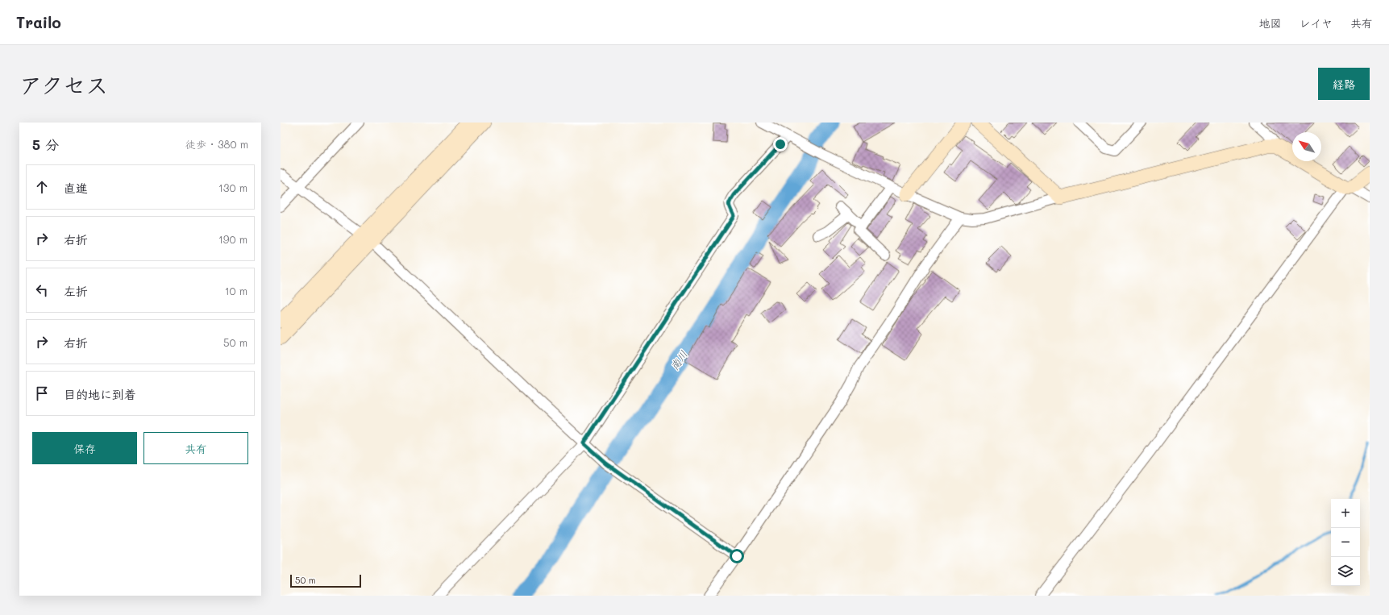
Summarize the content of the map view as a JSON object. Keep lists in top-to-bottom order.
{
  "water": ["南川"],
  "scale_bar": "50 m",
  "north": "top left",
  "page": {
    "header": "Trailo",
    "nav": ["地図", "レイヤ", "共有"],
    "title": "アクセス",
    "buttons": [
      "経路",
      ["保存", "共有"]
    ],
    "heading": ["5 分", "徒歩 · 380 m"],
    "list": [
      ["直進", "130 m"],
      ["右折", "190 m"],
      ["左折", "10 m"],
      ["右折", "50 m"],
      "目的地に到着"
    ],
    "map_buttons": ["+", "−"],
    "scale": "50 m"
  }
}
